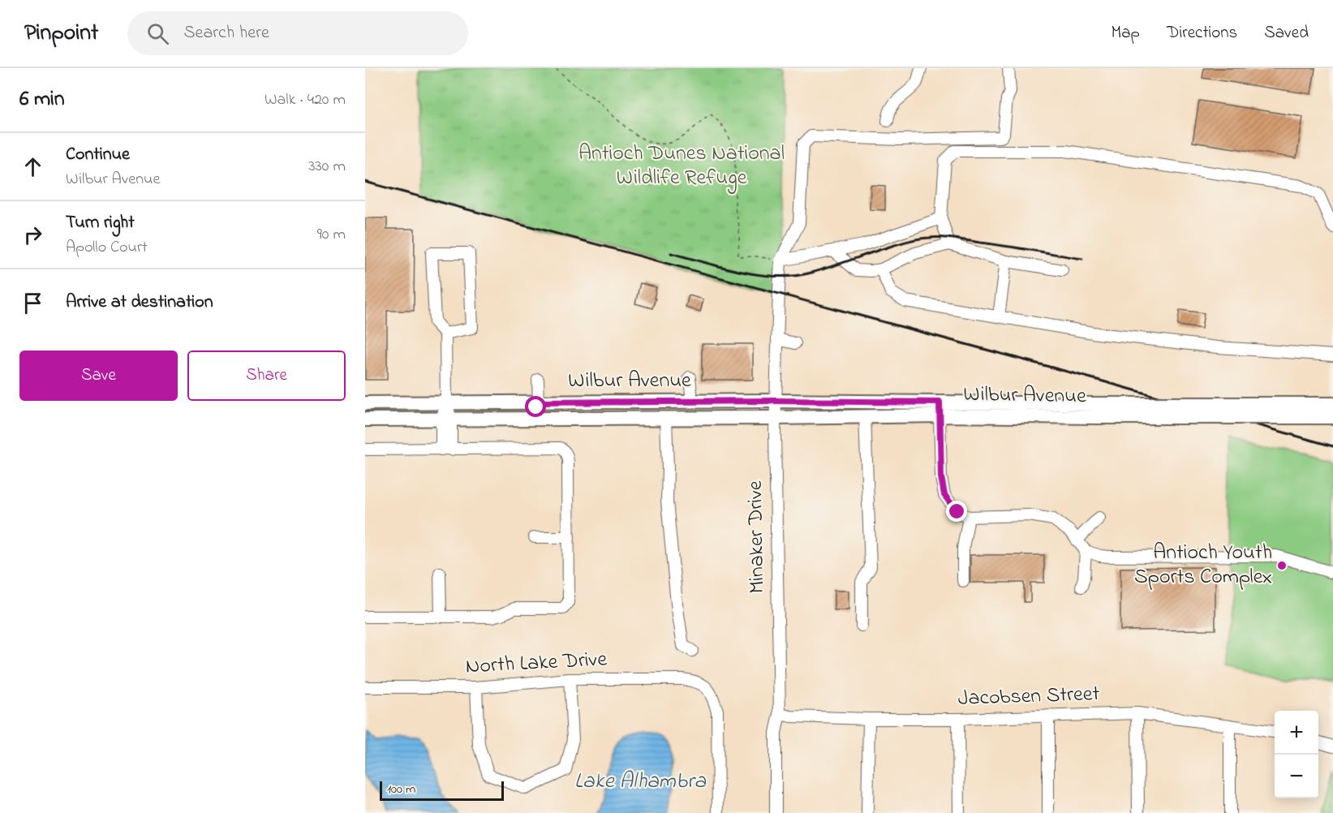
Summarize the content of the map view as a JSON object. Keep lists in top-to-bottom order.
{
  "streets": {
    "main road": ["Wilbur Avenue"],
    "street": ["Minaker Drive", "North Lake Drive", "Jacobsen Street"]
  },
  "crossings": [
    ["Wilbur Avenue", "Minaker Drive"],
    ["Minaker Drive", "Jacobsen Street"]
  ],
  "water": ["Lake Alhambra"],
  "parks": ["Antioch Dunes National Wildlife Refuge"],
  "places": ["Antioch Youth Sports Complex"],
  "scale_bar": "100 m",
  "page": {
    "header": "Pinpoint",
    "search": "Search here",
    "nav": ["Map", "Directions", "Saved"],
    "heading": ["6 min", "Walk · 420 m"],
    "list": [
      ["Continue", "Wilbur Avenue", "330 m"],
      ["Turn right", "Apollo Court", "90 m"],
      "Arrive at destination"
    ],
    "buttons": ["Save", "Share"],
    "map_buttons": ["+", "−"],
    "scale": "100 m"
  }
}
